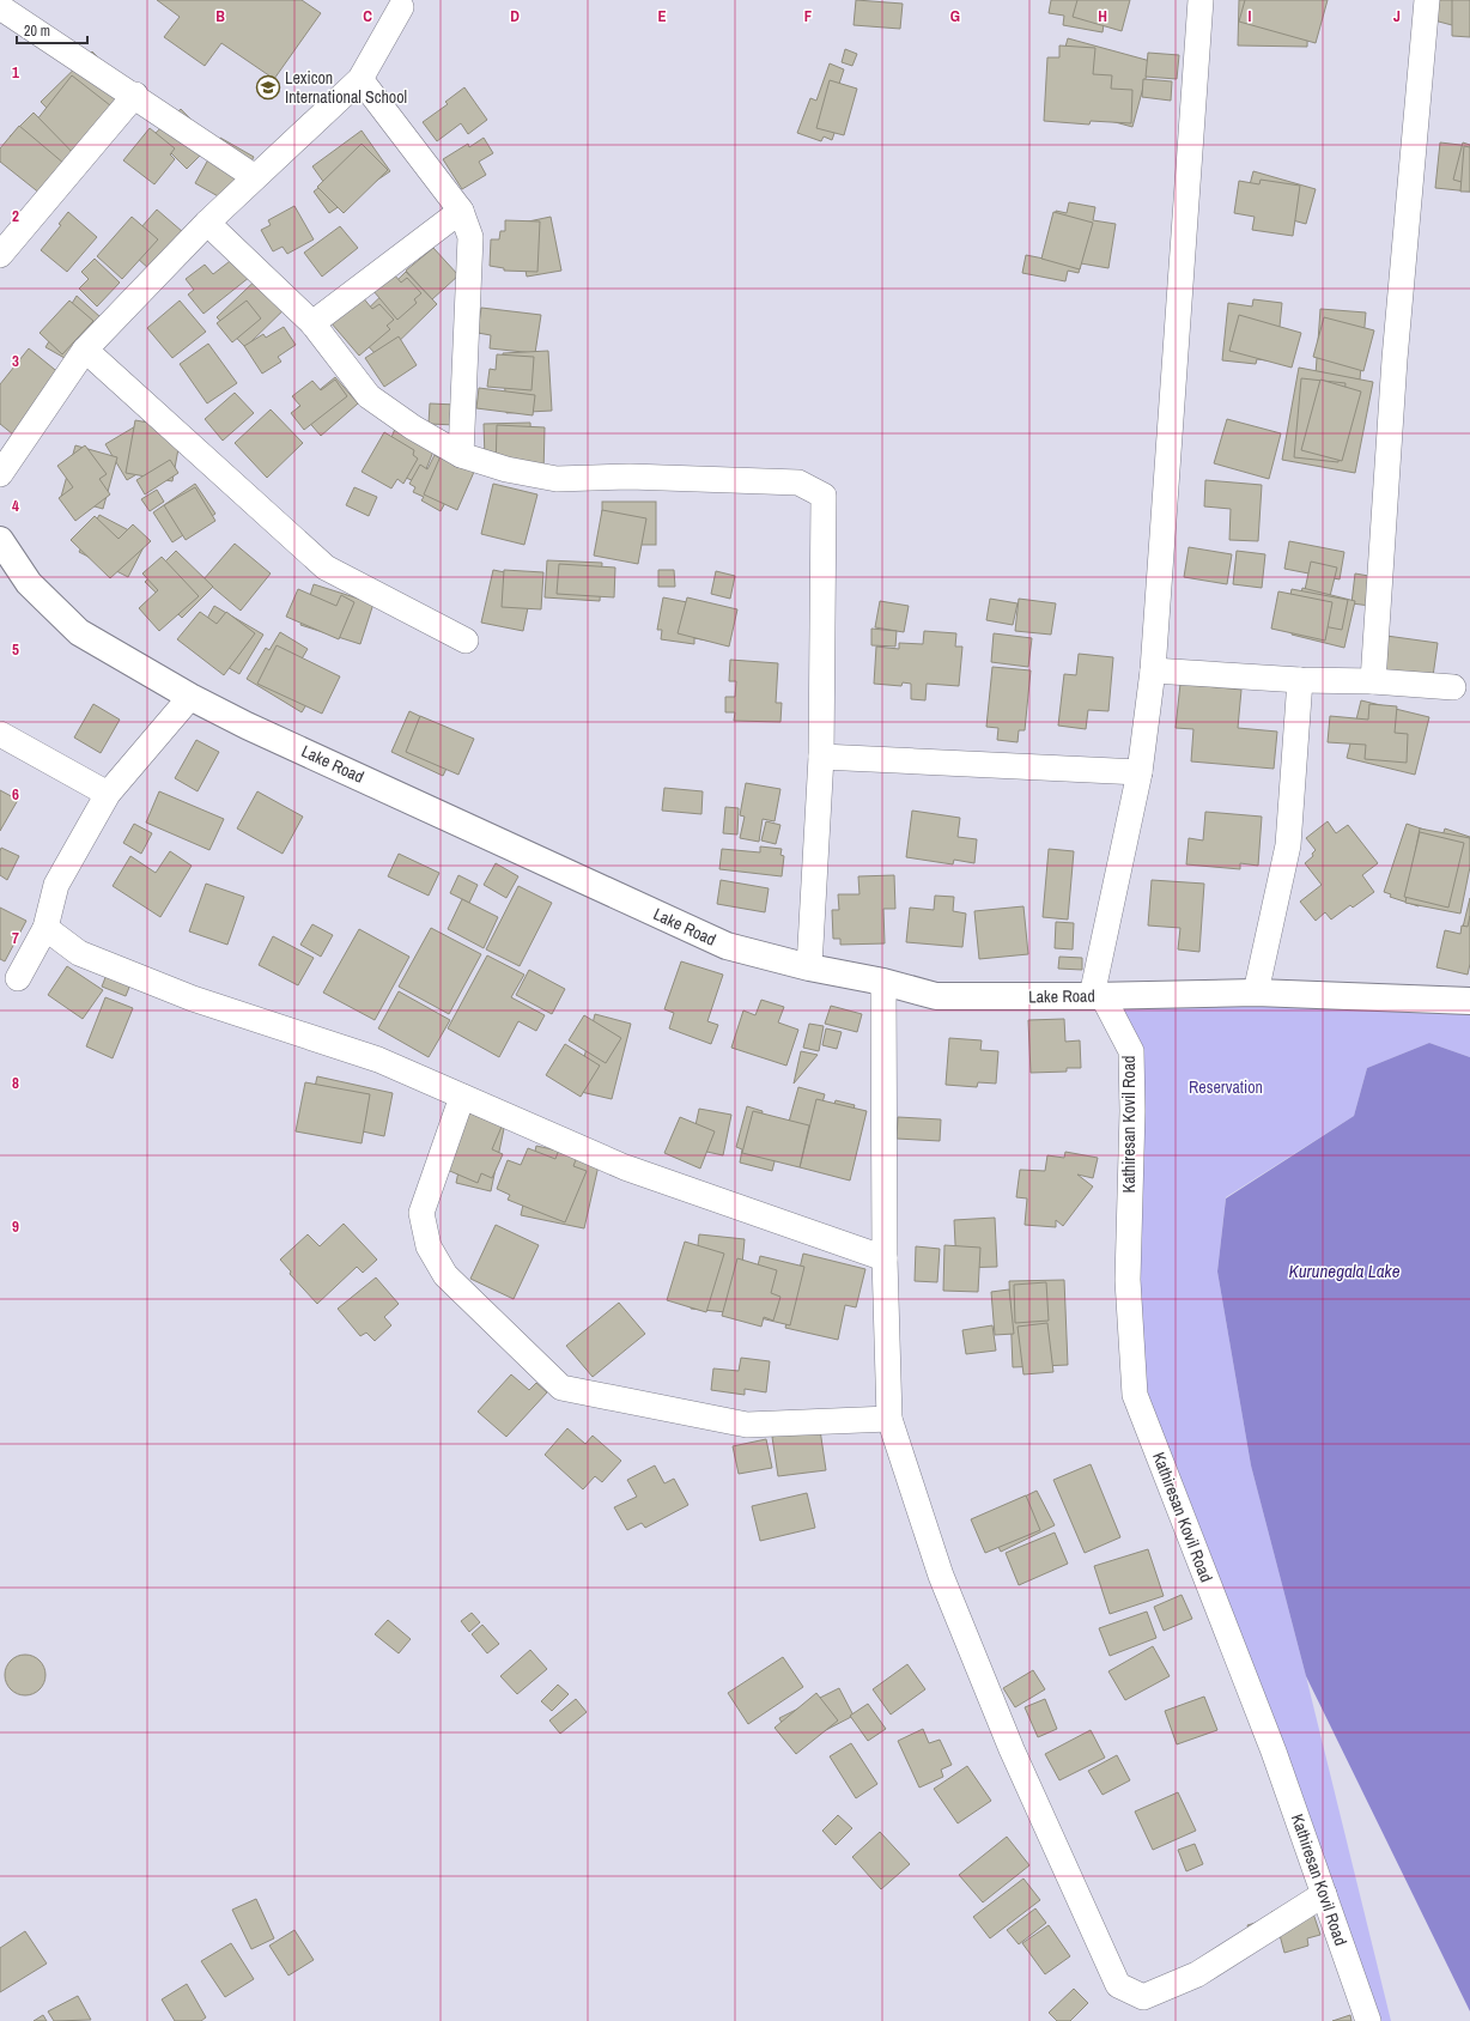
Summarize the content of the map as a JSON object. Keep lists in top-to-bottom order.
{
  "streets": {
    "main road": ["Lake Road"],
    "street": ["Kathiresan Kovil Road"]
  },
  "crossings": [
    ["Lake Road", "Kathiresan Kovil Road"]
  ],
  "water": ["Kurunegala Lake"],
  "parks": ["Reservation"],
  "places": {
    "school or university": ["Lexicon International School"]
  },
  "scale_bar": "20 m",
  "grid": {
    "columns": [
      "B",
      "C",
      "D",
      "E",
      "F",
      "G",
      "H",
      "I",
      "J"
    ],
    "rows": [
      "1",
      "2",
      "3",
      "4",
      "5",
      "6",
      "7",
      "8",
      "9"
    ]
  }
}
